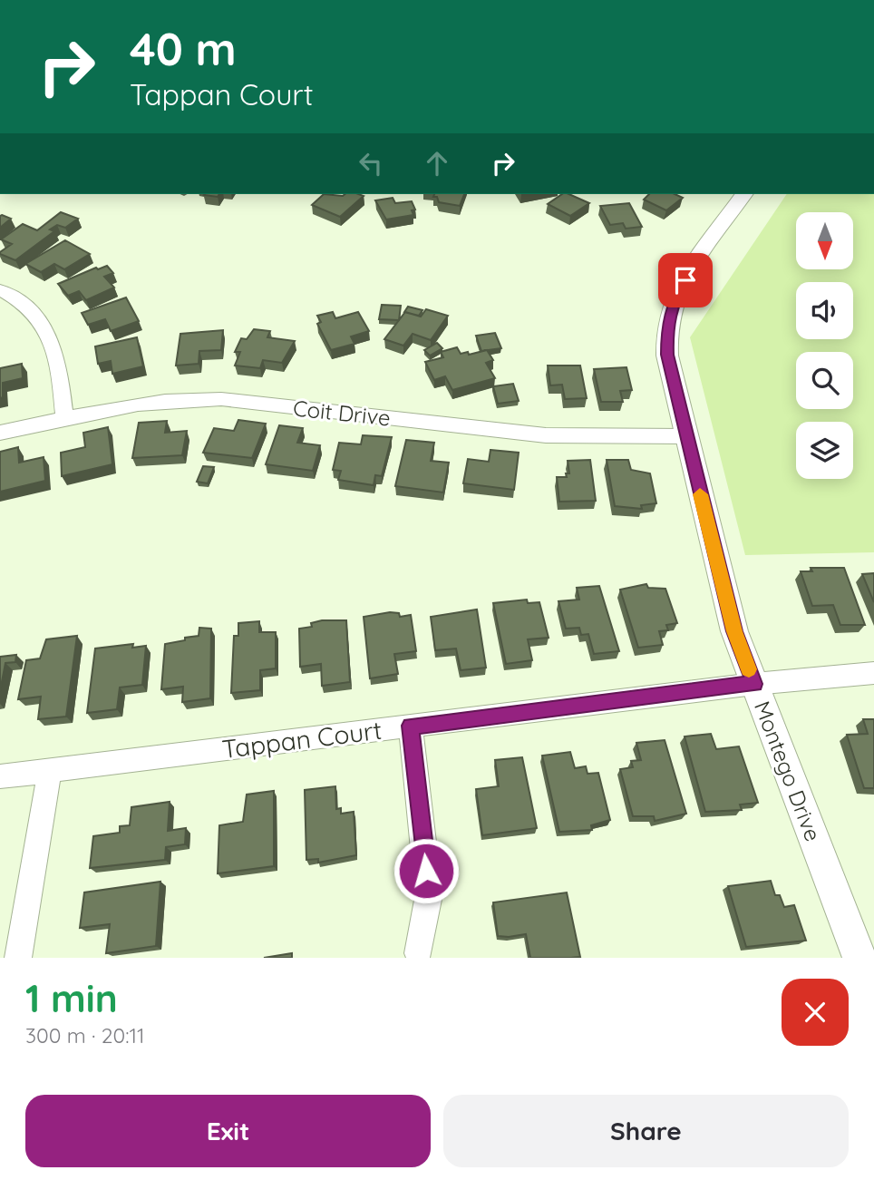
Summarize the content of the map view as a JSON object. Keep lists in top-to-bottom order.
{
  "streets": {
    "street": ["Coit Drive", "Tappan Court", "Montego Drive"]
  },
  "crossings": [
    ["Coit Drive", "Montego Drive"],
    ["Tappan Court", "Montego Drive"]
  ],
  "north": "bottom",
  "page": {
    "turn": ["40 m", "Tappan Court"],
    "heading": ["1 min", "300 m · 20:11"],
    "buttons": ["Exit", "Share"]
  }
}
